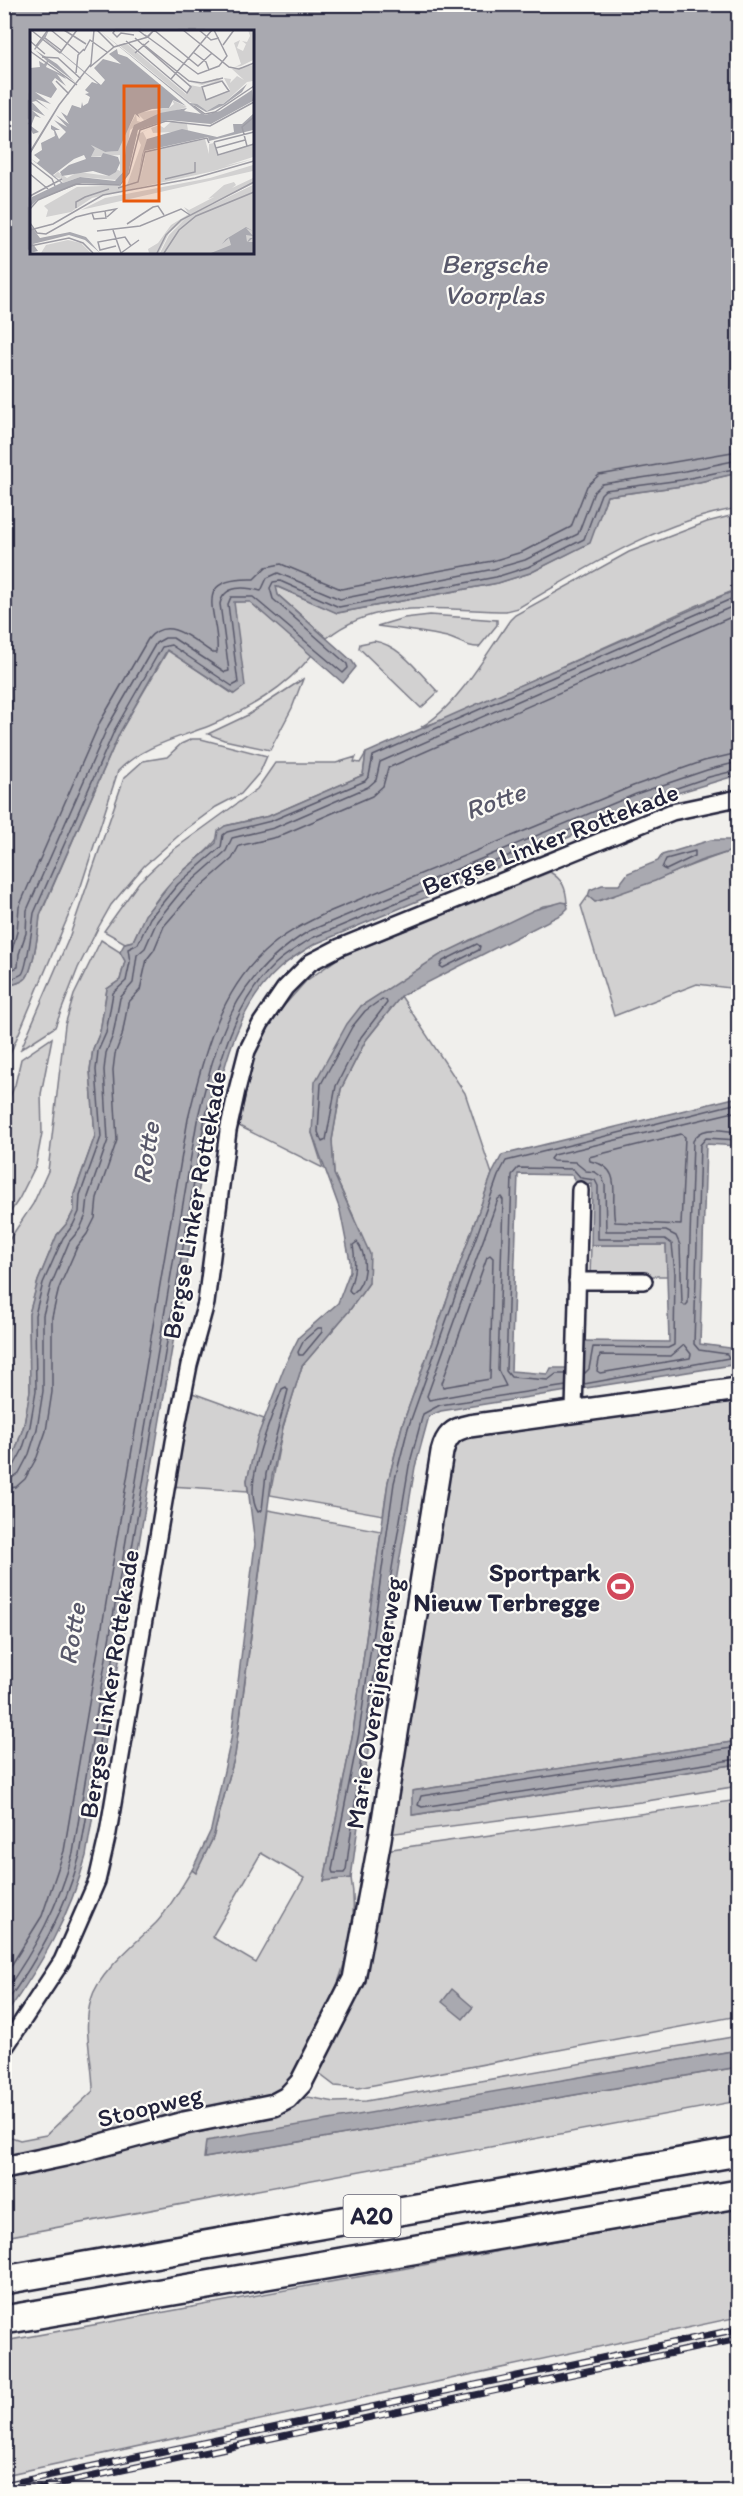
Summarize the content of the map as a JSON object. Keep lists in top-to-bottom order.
{
  "streets": {
    "highway": ["A20"],
    "street": ["Bergse Linker Rottekade", "Marie Overeijenderweg", "Stoopweg"]
  },
  "crossings": [
    ["Marie Overeijenderweg", "Stoopweg"]
  ],
  "water": ["Bergsche Voorplas", "Rotte"],
  "places": {
    "sports": ["Sportpark Nieuw Terbregge"]
  }
}
